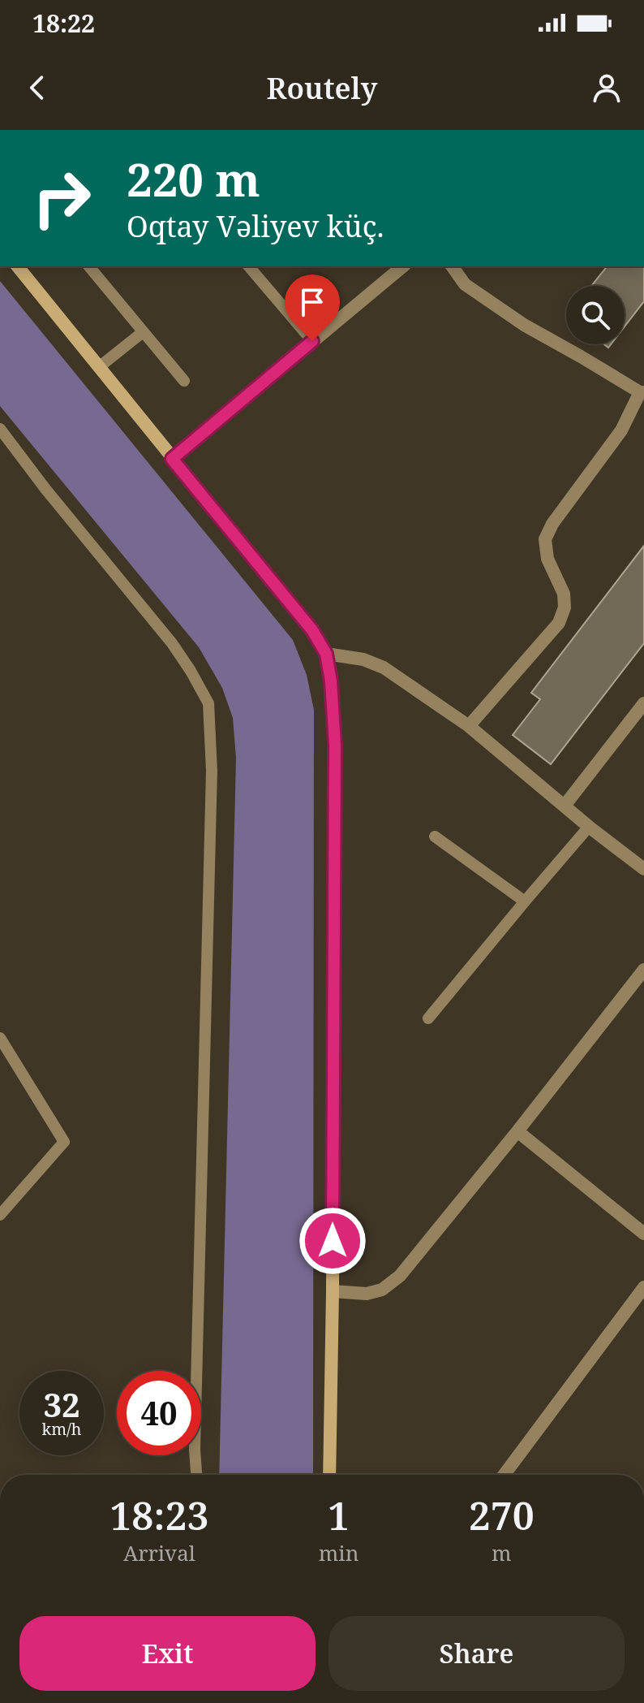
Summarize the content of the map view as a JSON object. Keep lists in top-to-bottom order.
{
  "page": {
    "status": "18:22",
    "header": "Routely",
    "turn": ["220 m", "Oqtay Vəliyev küç."],
    "speed": "32 km/h",
    "limit": "40",
    "eta": [
      "18:23",
      "Arrival",
      "1",
      "min",
      "270",
      "m"
    ],
    "buttons": ["Exit", "Share"]
  }
}
